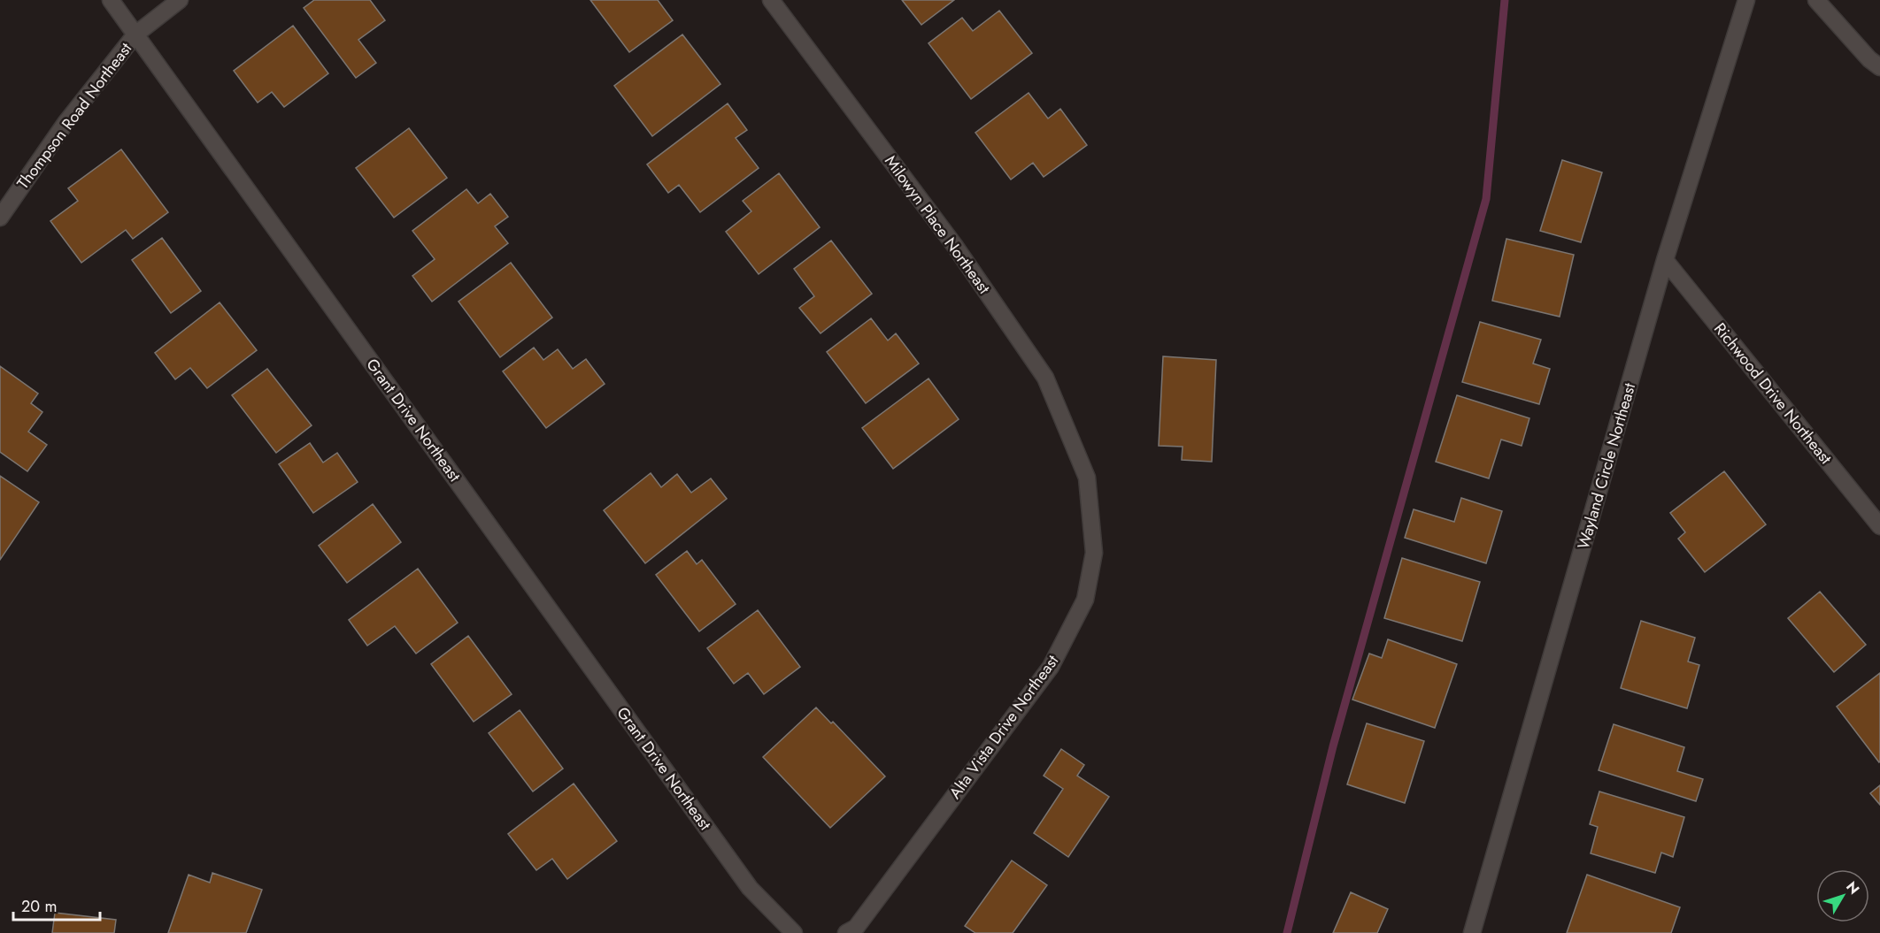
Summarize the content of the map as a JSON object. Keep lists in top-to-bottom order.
{
  "streets": {
    "street": [
      "Thompson Road Northeast",
      "Milowyn Place Northeast",
      "Richwood Drive Northeast",
      "Grant Drive Northeast",
      "Wayland Circle Northeast",
      "Alta Vista Drive Northeast"
    ]
  },
  "crossings": [
    ["Thompson Road Northeast", "Grant Drive Northeast"],
    ["Milowyn Place Northeast", "Alta Vista Drive Northeast"],
    ["Richwood Drive Northeast", "Wayland Circle Northeast"]
  ],
  "scale_bar": "20 m",
  "north": "top right"
}
